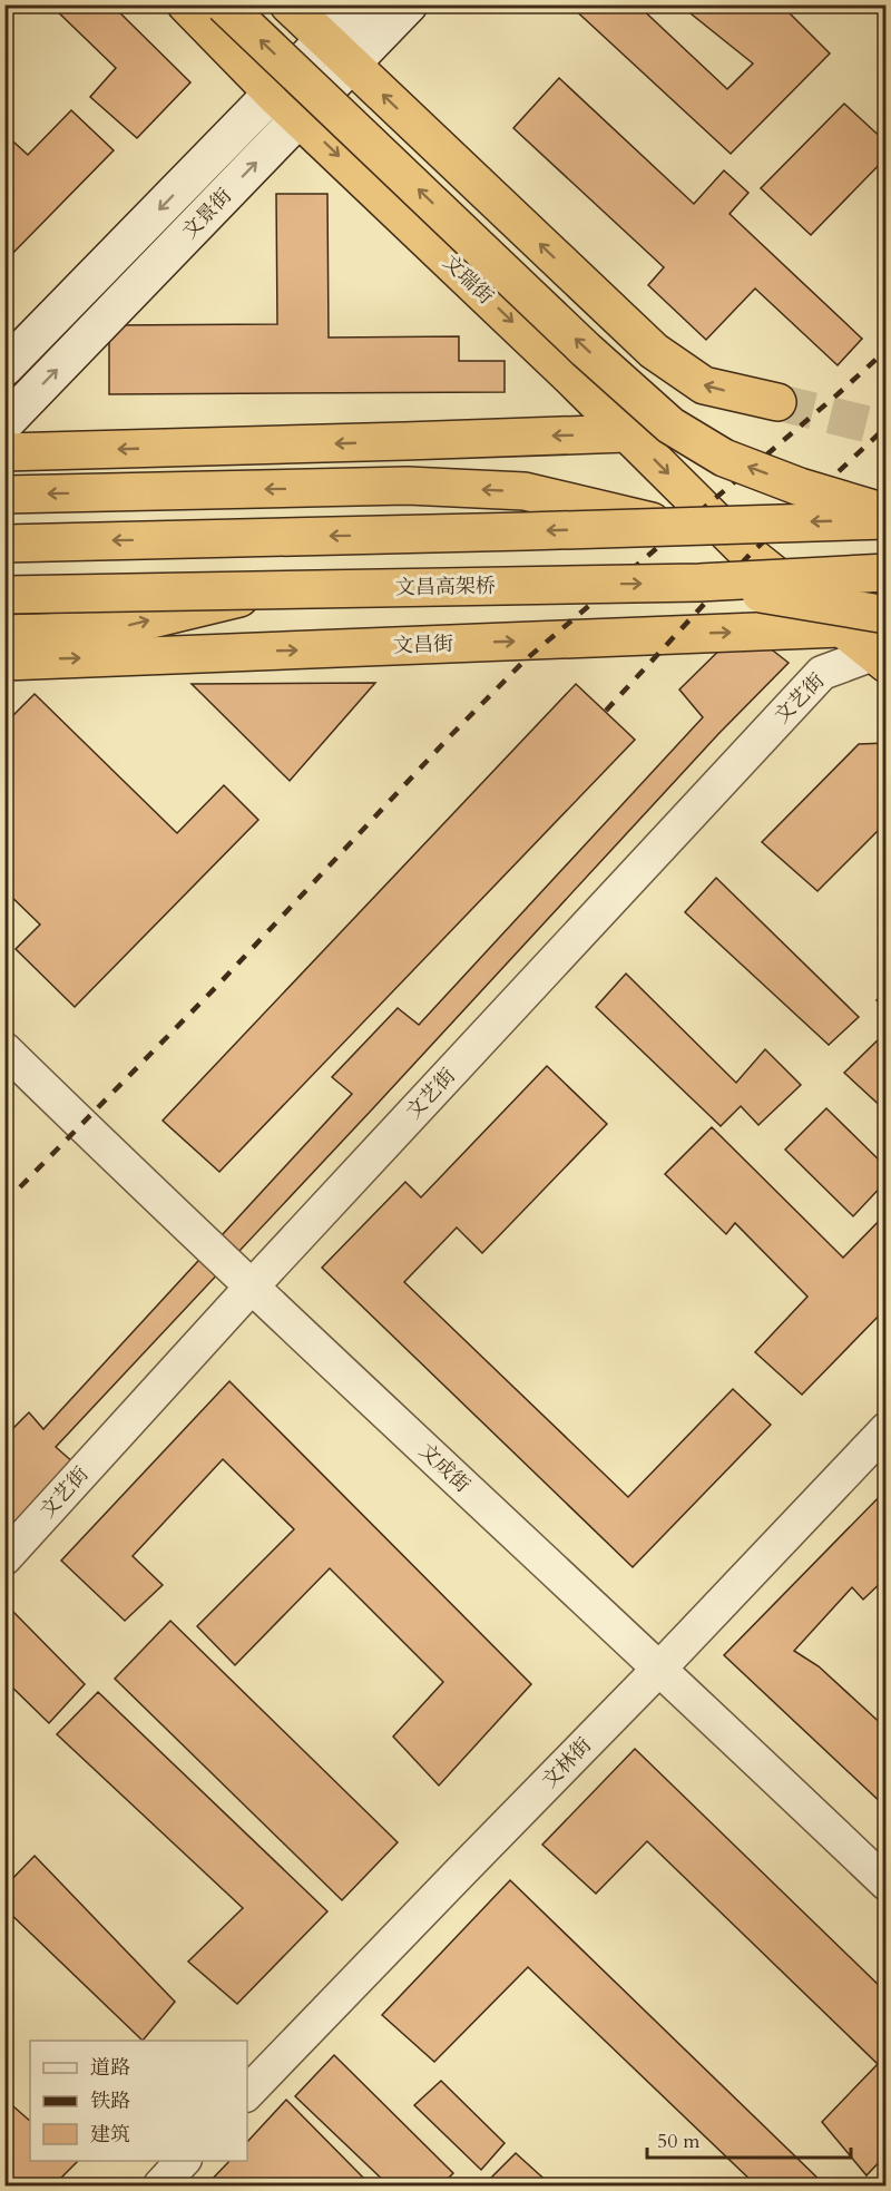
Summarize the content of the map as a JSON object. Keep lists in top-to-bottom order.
{
  "streets": {
    "highway": [
      "文瑞街",
      "文昌高架桥",
      "文昌街",
      "文艺街"
    ],
    "main road": ["文景街"],
    "street": ["文成街", "文林街"]
  },
  "crossings": [
    ["文景街", "文瑞街"],
    ["文瑞街", "文艺街"],
    ["文昌街", "文艺街"],
    ["文艺街", "文成街"],
    ["文成街", "文林街"]
  ],
  "legend": ["道路", "铁路", "建筑"],
  "scale_bar": "50 m"
}
